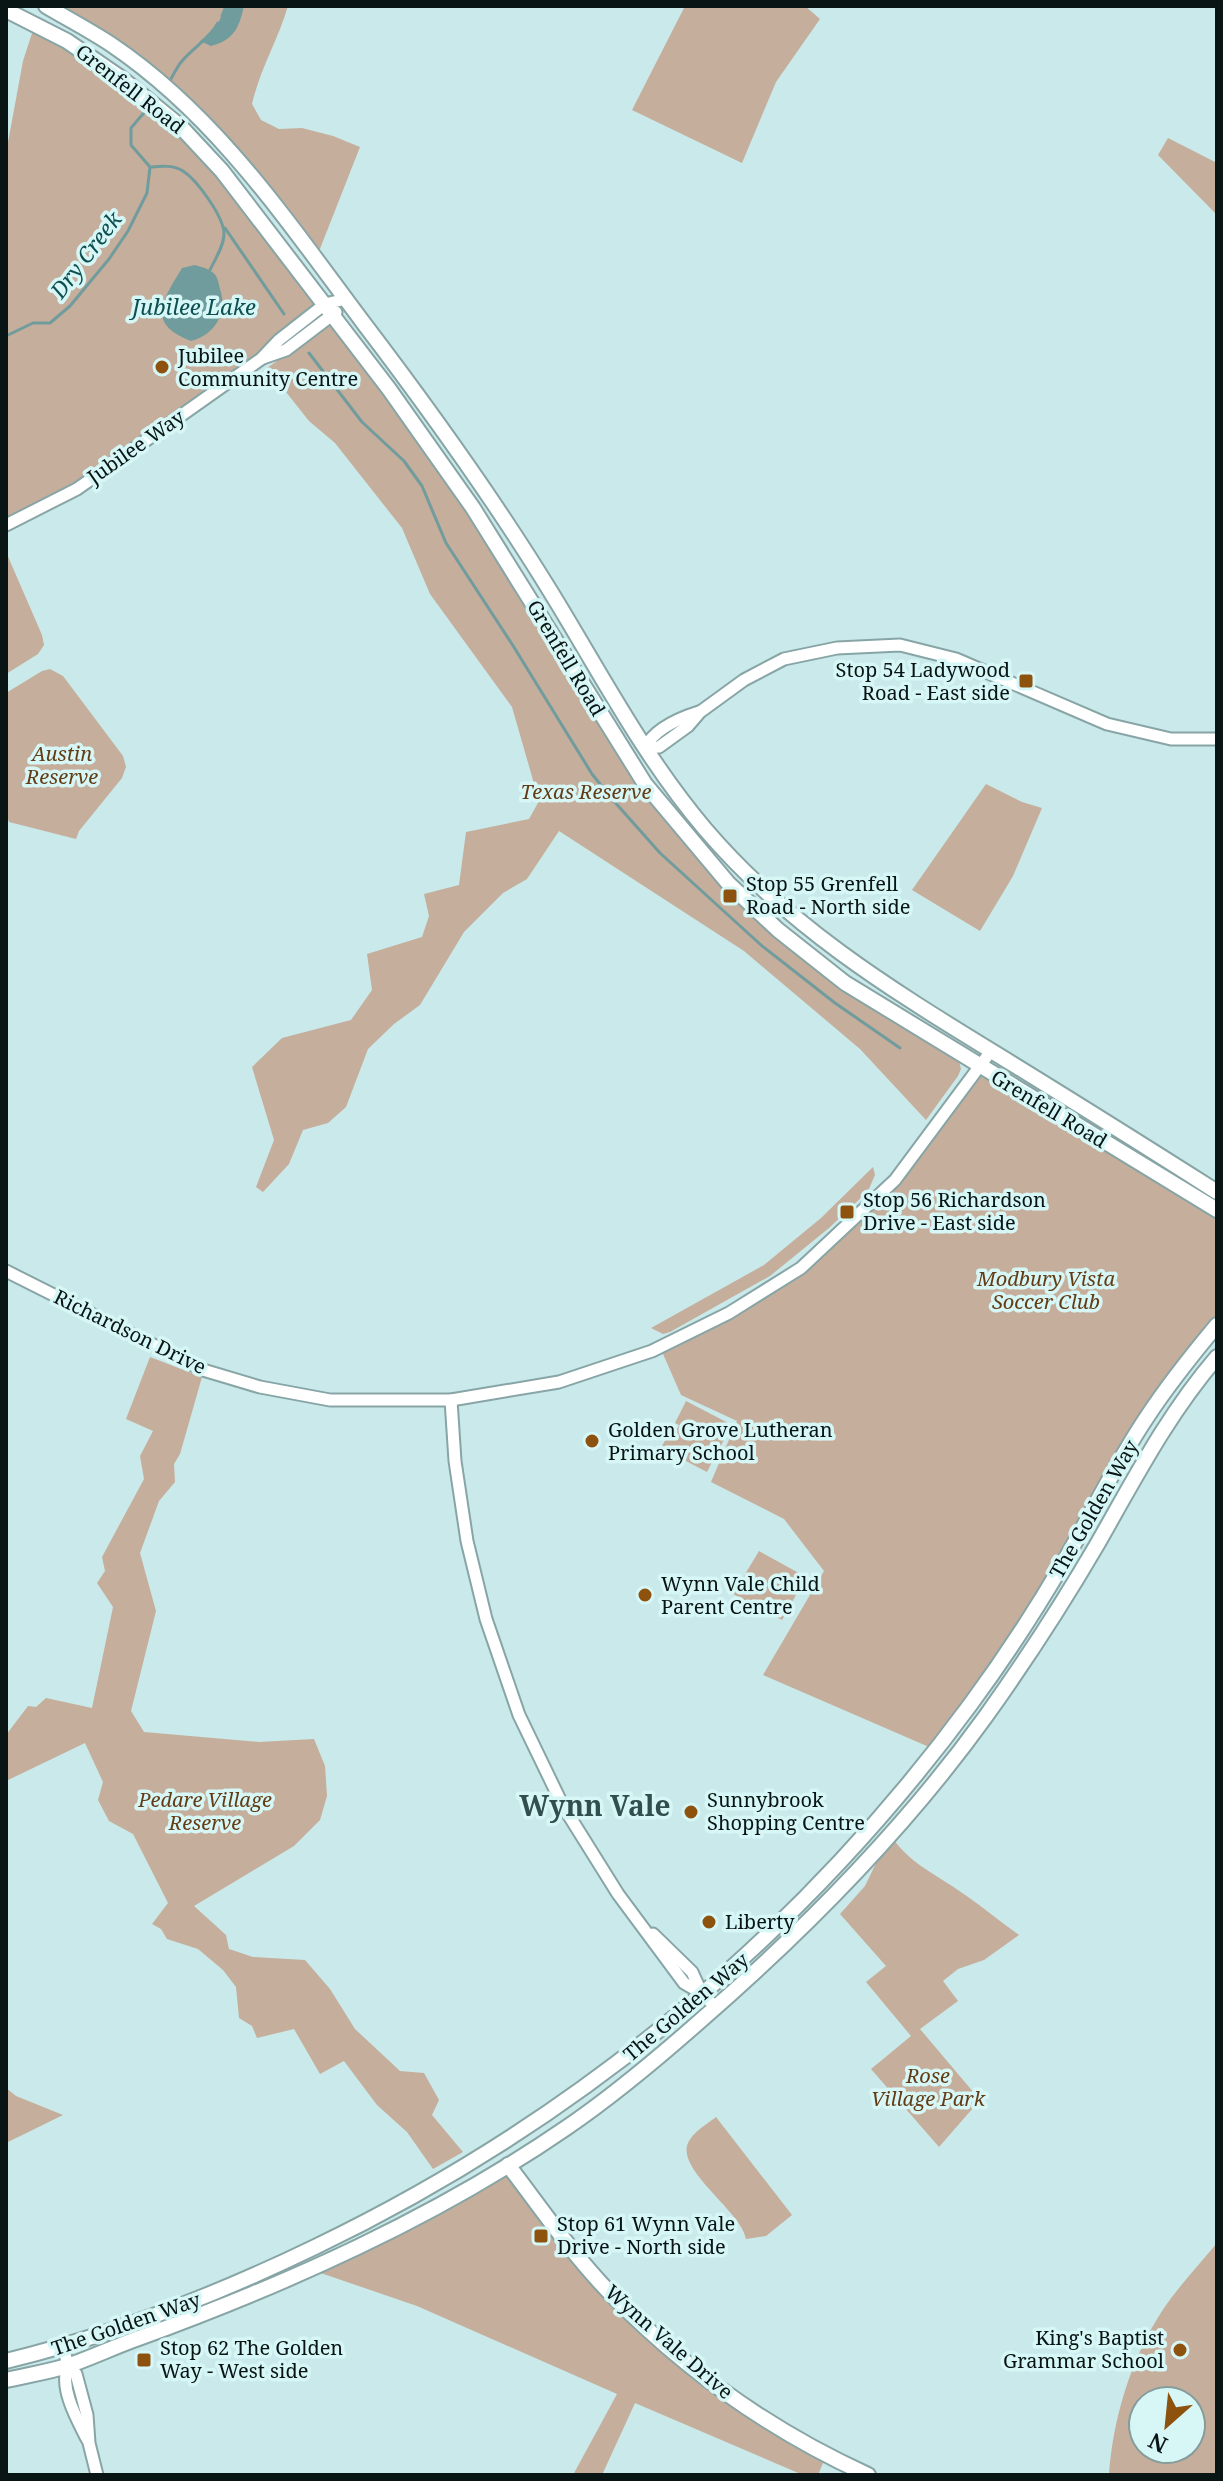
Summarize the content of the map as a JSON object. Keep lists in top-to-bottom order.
{
  "streets": {
    "main road": ["Grenfell Road", "The Golden Way", "Wynn Vale Drive"],
    "street": ["Jubilee Way", "Richardson Drive"]
  },
  "crossings": [
    ["Grenfell Road", "Jubilee Way"],
    ["Grenfell Road", "Richardson Drive"],
    ["The Golden Way", "Wynn Vale Drive"]
  ],
  "districts": ["Wynn Vale"],
  "water": ["Dry Creek", "Jubilee Lake"],
  "parks": [
    "Austin Reserve",
    "Texas Reserve",
    "Modbury Vista Soccer Club",
    "Pedare Village Reserve",
    "Rose Village Park"
  ],
  "places": {
    "other": [
      "Jubilee Community Centre",
      "Golden Grove Lutheran Primary School",
      "Wynn Vale Child Parent Centre",
      "Sunnybrook Shopping Centre",
      "Liberty",
      "King's Baptist Grammar School"
    ],
    "transit": [
      "Stop 54 Ladywood Road - East side",
      "Stop 55 Grenfell Road - North side",
      "Stop 56 Richardson Drive - East side",
      "Stop 61 Wynn Vale Drive - North side",
      "Stop 62 The Golden Way - West side"
    ]
  },
  "north": "bottom left"
}
